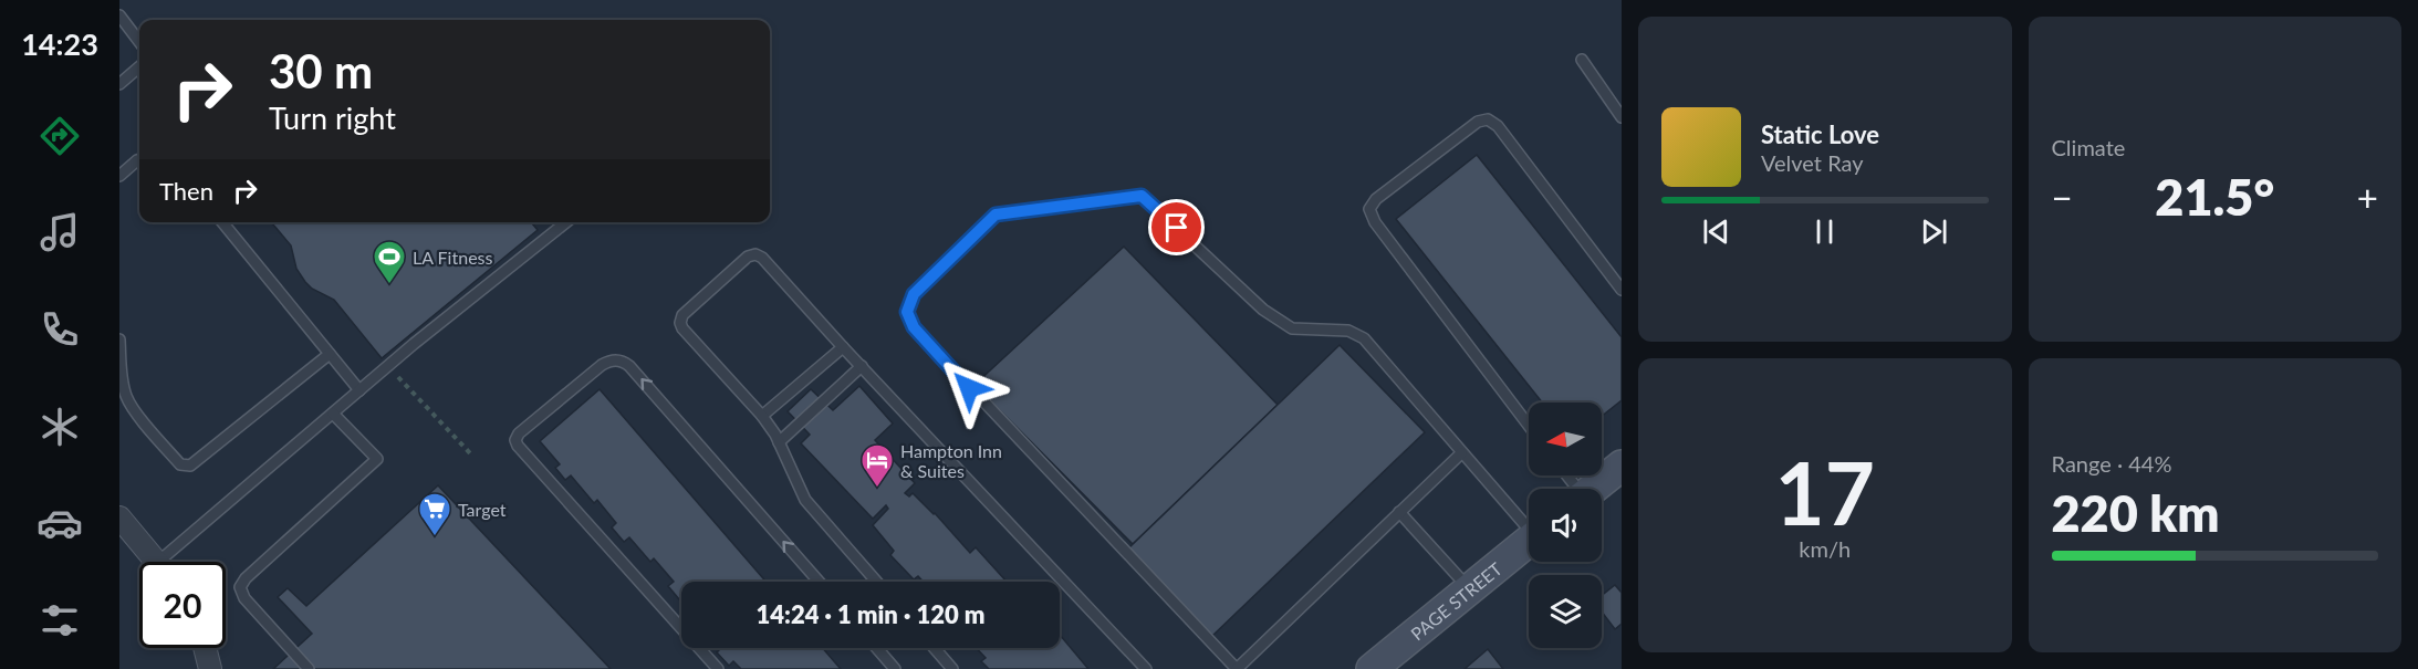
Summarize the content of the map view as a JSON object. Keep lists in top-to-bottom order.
{
  "streets": {
    "main road": ["PAGE STREET"]
  },
  "places": {
    "sports": ["LA Fitness"],
    "hotel": ["Hampton Inn & Suites"],
    "supermarket": ["Target"]
  },
  "north": "left",
  "page": {
    "tabs": "14:23",
    "tile": [
      "Climate",
      ["17", "km/h"],
      ["Range · 44%", "220 km"]
    ],
    "turn": ["30 m", "Turn right"],
    "song": ["Static Love", "Velvet Ray"],
    "then": "Then",
    "heat": ["−", "21.5°", "+"],
    "limit": "20",
    "trip": "14:24 · 1 min · 120 m"
  }
}
